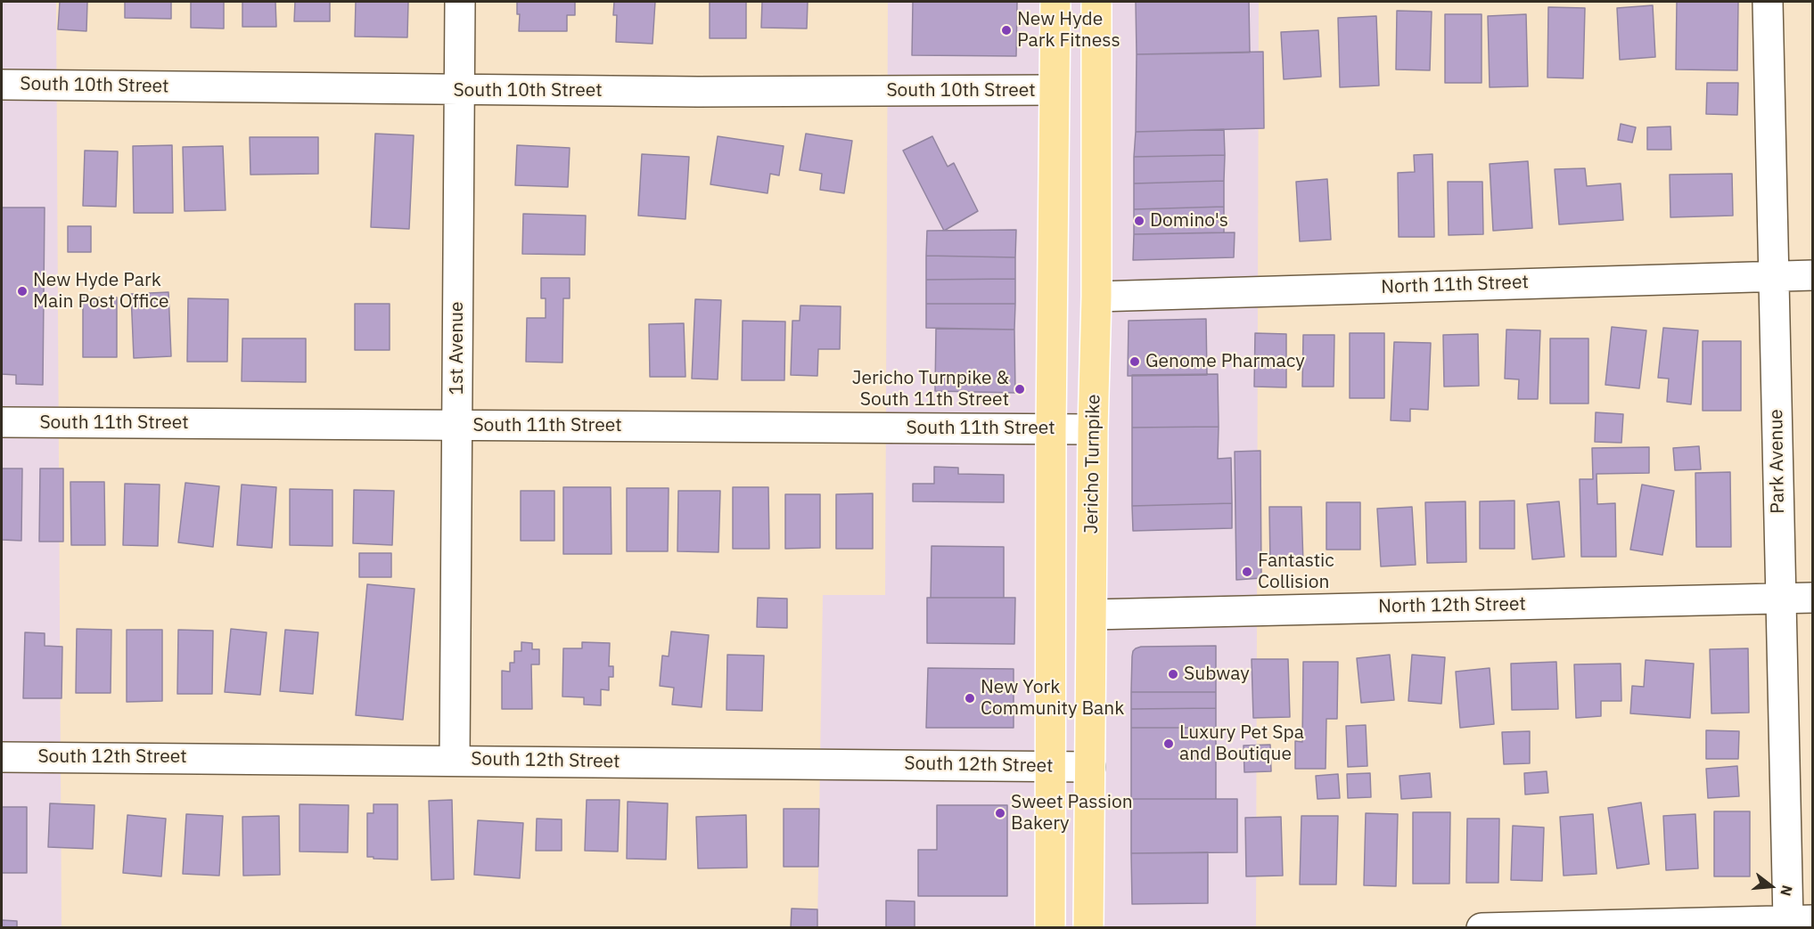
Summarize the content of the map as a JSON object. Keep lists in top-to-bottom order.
{
  "streets": {
    "main road": ["Jericho Turnpike"],
    "street": [
      "South 10th Street",
      "North 11th Street",
      "1st Avenue",
      "South 11th Street",
      "Park Avenue",
      "North 12th Street",
      "South 12th Street"
    ]
  },
  "crossings": [
    ["South 10th Street", "1st Avenue"],
    ["North 11th Street", "Park Avenue"],
    ["North 11th Street", "Jericho Turnpike"],
    ["1st Avenue", "South 11th Street"],
    ["1st Avenue", "South 12th Street"],
    ["South 11th Street", "Jericho Turnpike"],
    ["Park Avenue", "North 12th Street"],
    ["Jericho Turnpike", "North 12th Street"],
    ["Jericho Turnpike", "South 12th Street"]
  ],
  "places": [
    "New Hyde Park Fitness",
    "Domino's",
    "New Hyde Park Main Post Office",
    "Genome Pharmacy",
    "Jericho Turnpike & South 11th Street",
    "Fantastic Collision",
    "Subway",
    "New York Community Bank",
    "Luxury Pet Spa and Boutique",
    "Sweet Passion Bakery"
  ],
  "north": "right"
}
